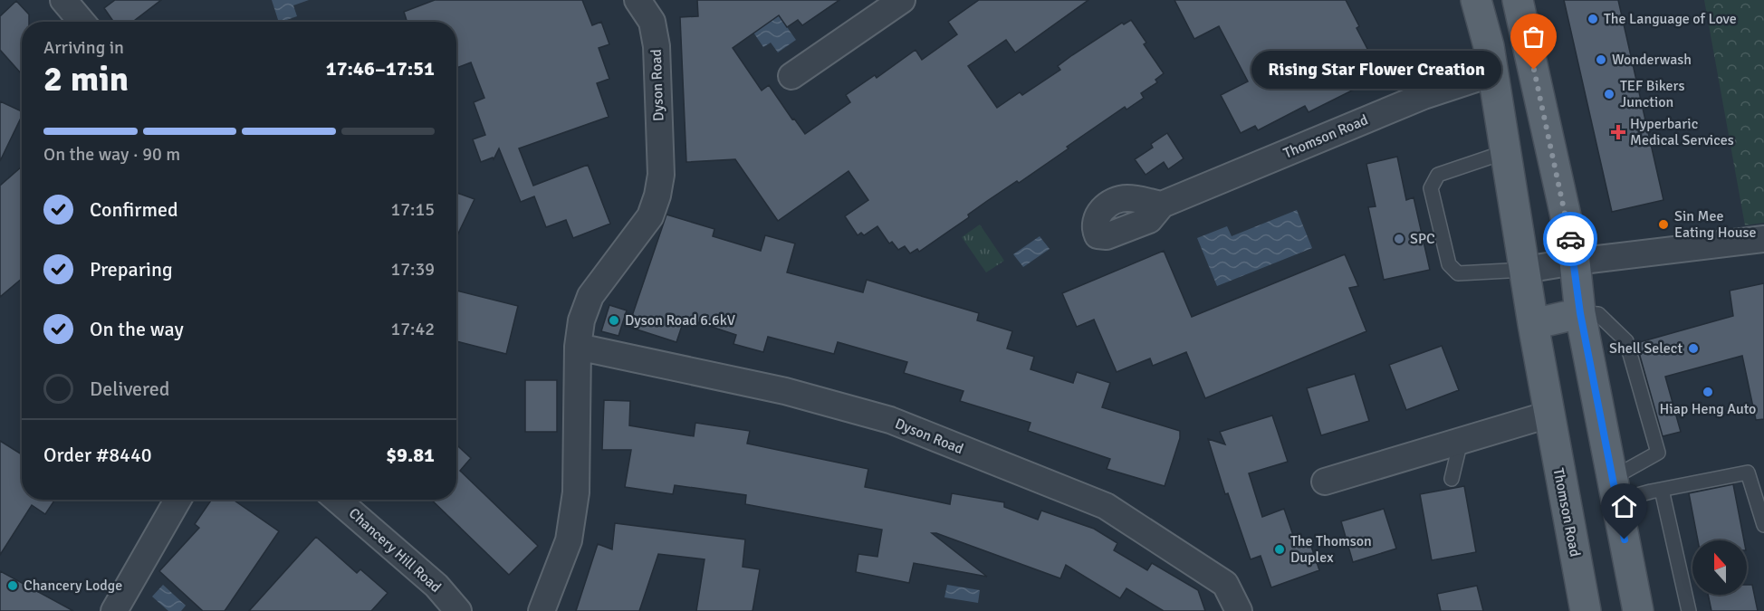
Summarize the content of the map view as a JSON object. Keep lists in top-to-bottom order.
{
  "streets": {
    "main road": ["Thomson Road"],
    "street": ["Dyson Road", "Chancery Hill Road"]
  },
  "places": {
    "other": [
      "The Language of Love",
      "Wonderwash",
      "Rising Star Flower Creation",
      "TEF Bikers Junction",
      "Sin Mee Eating House",
      "SPC",
      "Dyson Road 6.6kV",
      "Shell Select",
      "Hiap Heng Auto",
      "The Thomson Duplex",
      "Chancery Lodge"
    ],
    "health": ["Hyperbaric Medical Services"]
  },
  "north": "top",
  "page": {
    "heading": ["2 min", "Arriving in", "17:46–17:51"],
    "panel": ["Order #8440", "$9.81"],
    "bubble": "Rising Star Flower Creation",
    "bar": "On the way · 90 m",
    "list": [
      ["Confirmed", "17:15"],
      ["Preparing", "17:39"],
      ["On the way", "17:42"],
      "Delivered"
    ]
  }
}
